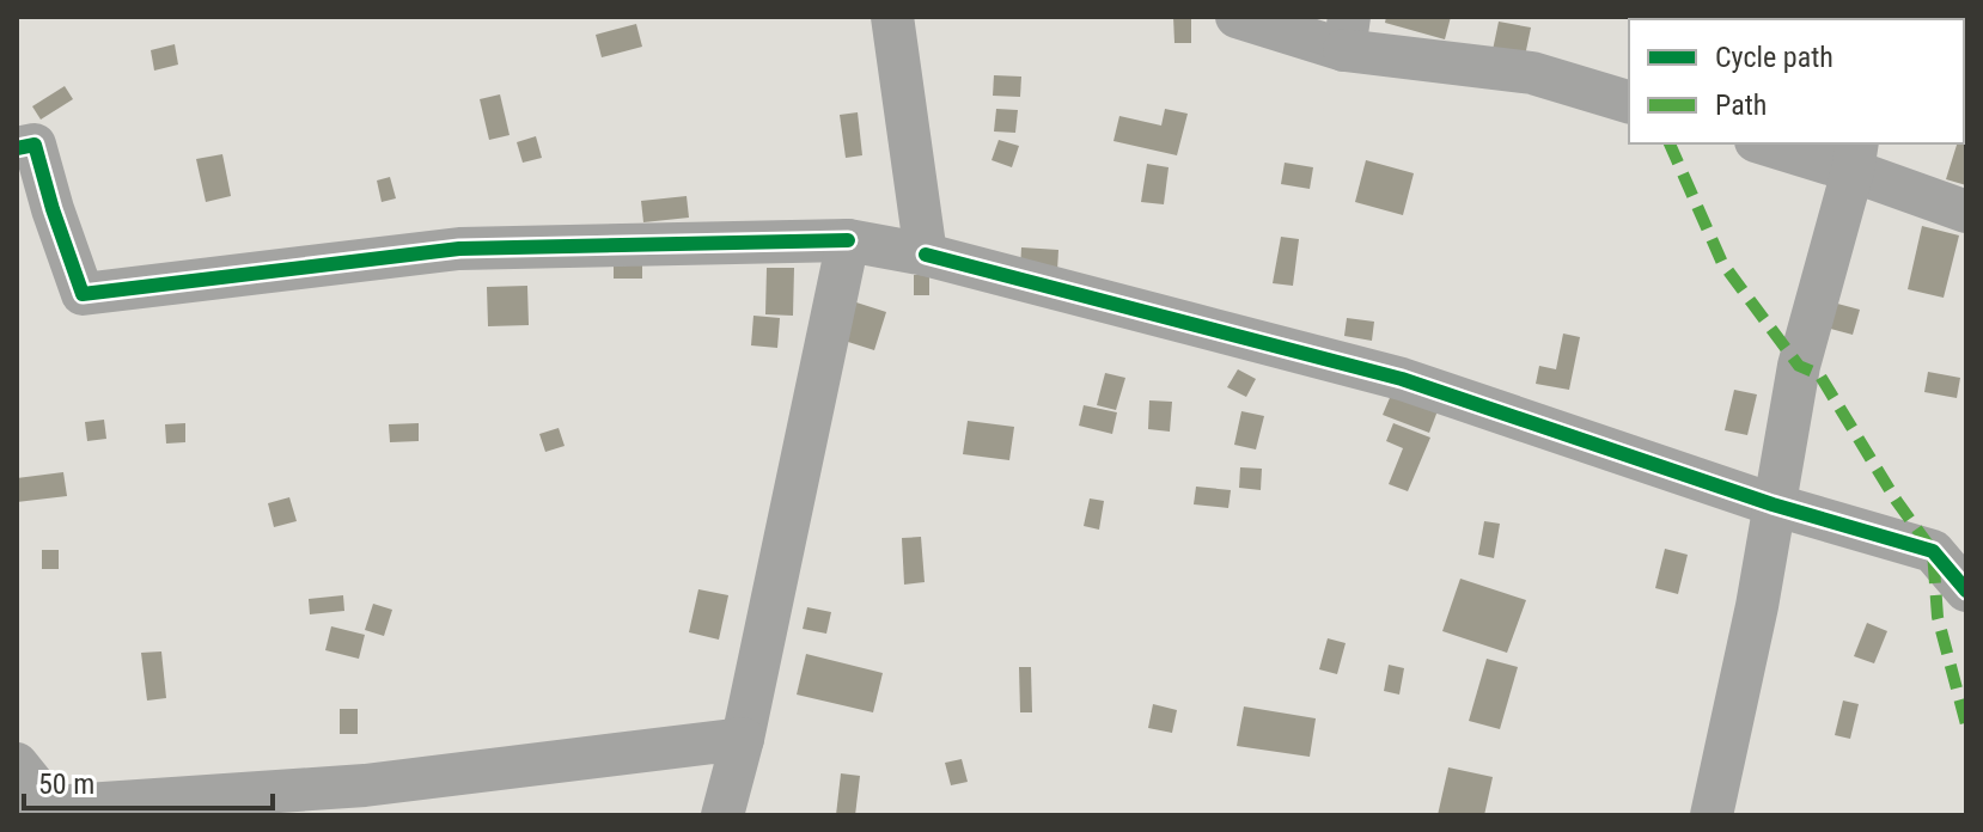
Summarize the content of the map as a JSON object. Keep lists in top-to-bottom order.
{
  "legend": ["Cycle path", "Path"],
  "scale_bar": "50 m"
}
